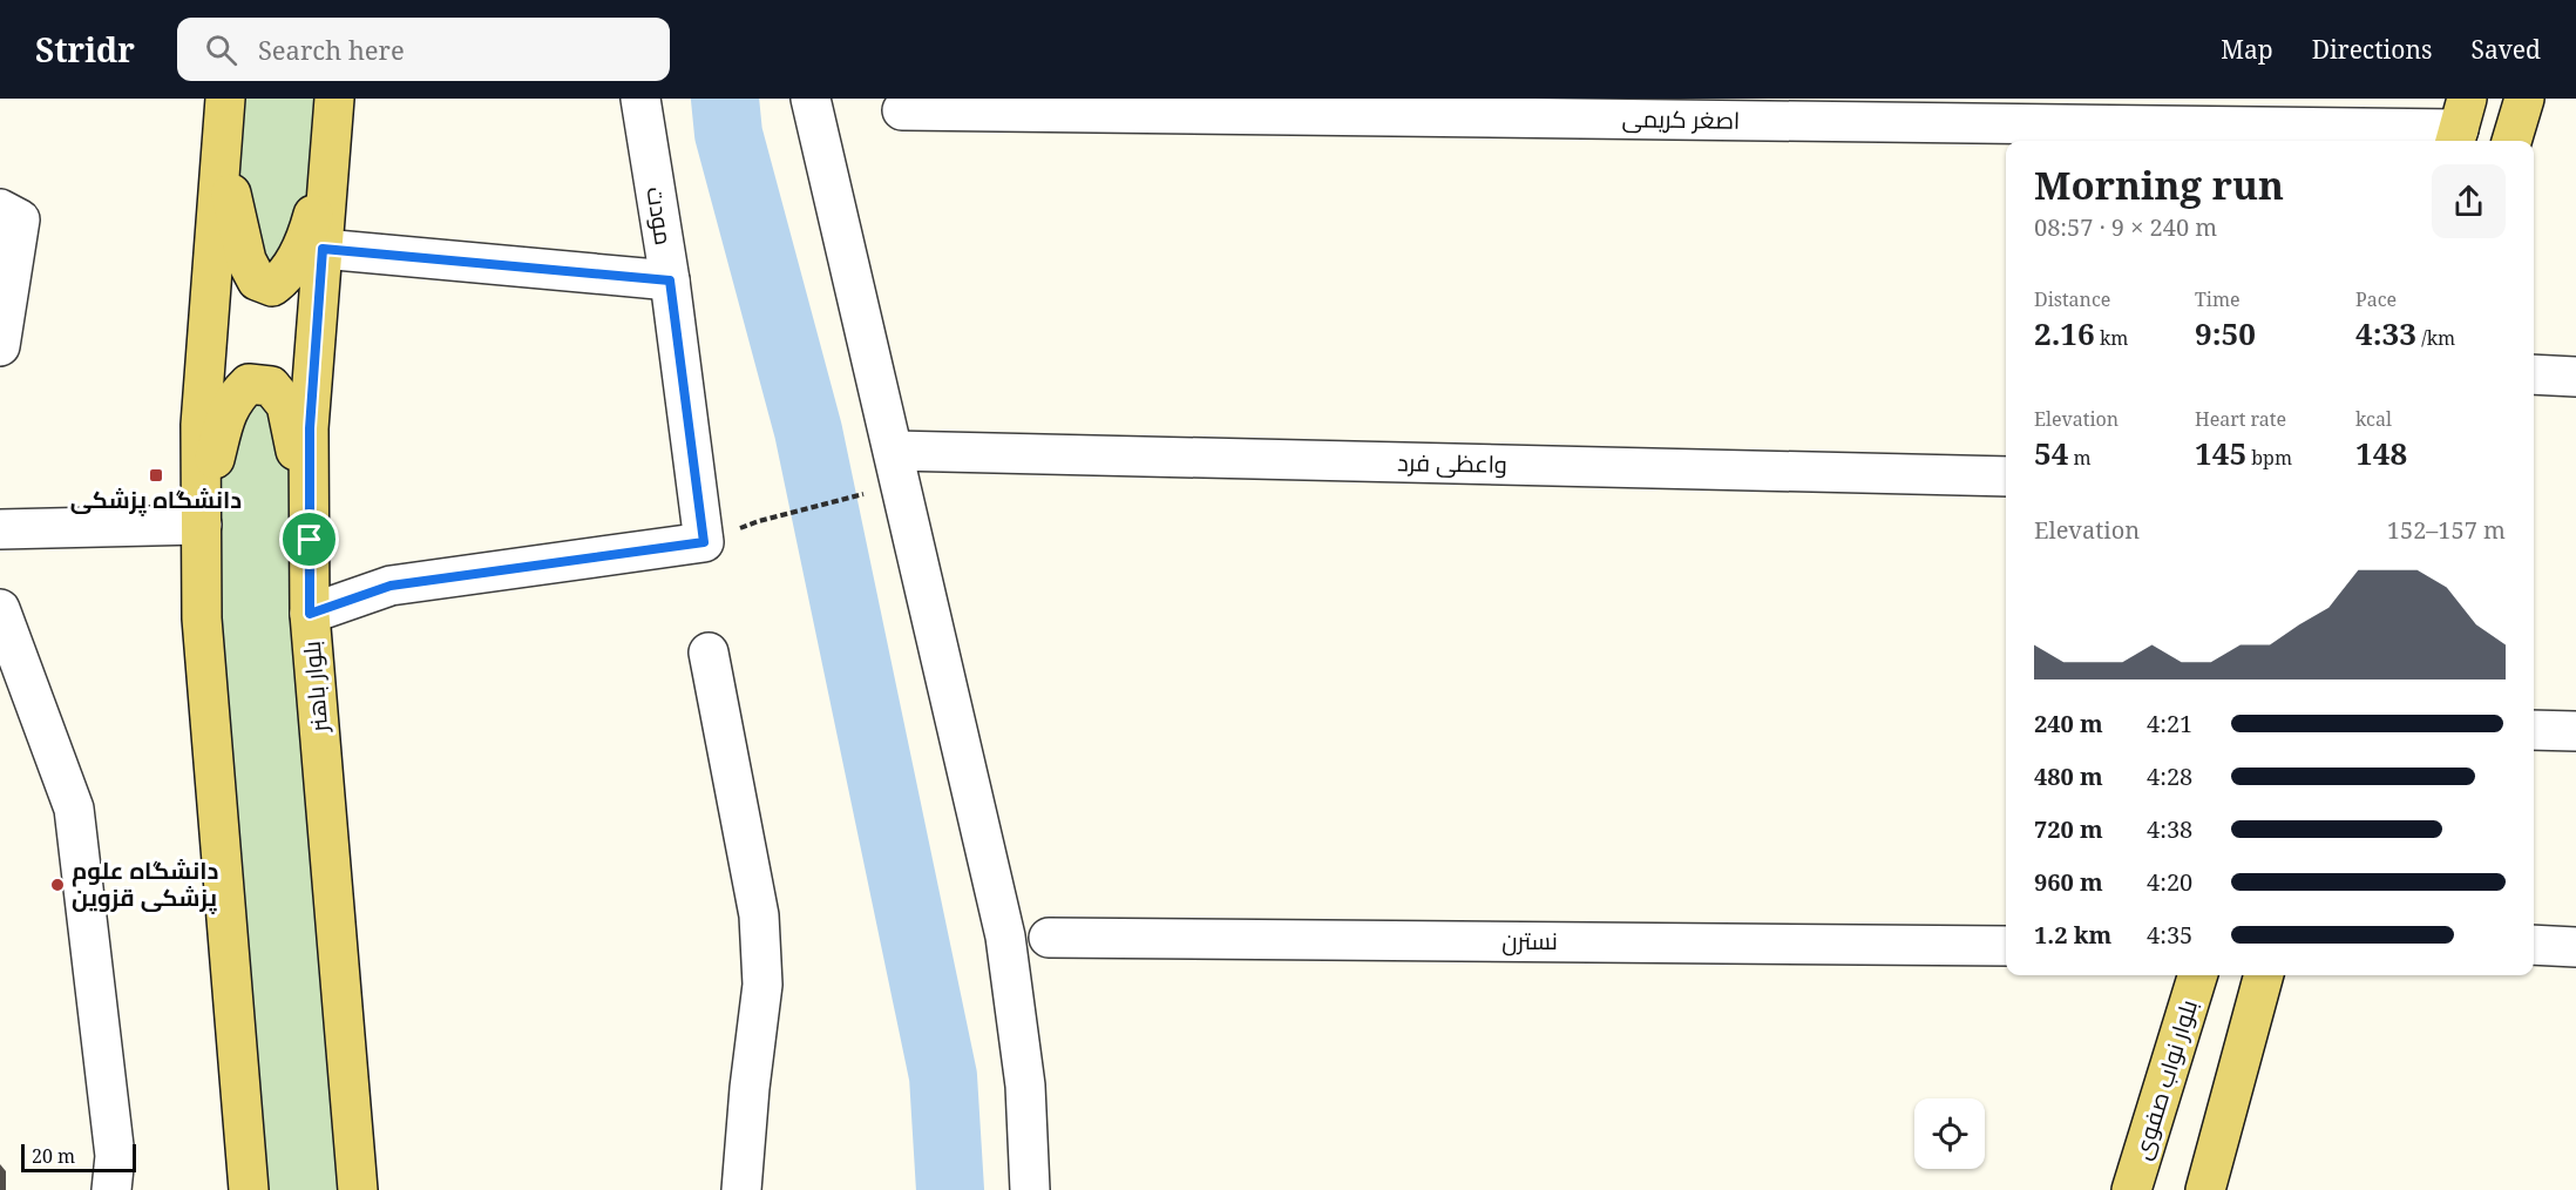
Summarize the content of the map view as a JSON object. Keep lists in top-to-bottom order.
{
  "streets": {
    "main road": ["بلوار باهنر", "بلوار نواب صفوی"],
    "street": [
      "اصغر کریمی",
      "مودت",
      "واعظی فرد",
      "نسترن"
    ]
  },
  "crossings": [
    ["مودت", "بلوار باهنر"]
  ],
  "places": {
    "transit": ["دانشگاه پزشکی"],
    "other": ["دانشگاه علوم پزشکی قزوین"]
  },
  "scale_bar": "20 m",
  "page": {
    "header": "Stridr",
    "search": "Search here",
    "nav": ["Map", "Directions", "Saved"],
    "heading": ["Morning run", "08:57 · 9 × 240 m"],
    "stats": [
      ["Distance", "2.16 km"],
      ["Time", "9:50"],
      ["Pace", "4:33 /km"],
      ["Elevation", "54 m"],
      ["Heart rate", "145 bpm"],
      ["kcal", "148"]
    ],
    "chart": ["Elevation", "152–157 m"],
    "list": [
      {
        "name": "240 m",
        "note": "4:21"
      },
      {
        "name": "480 m",
        "note": "4:28"
      },
      {
        "name": "720 m",
        "note": "4:38"
      },
      {
        "name": "960 m",
        "note": "4:20"
      },
      {
        "name": "1.2 km",
        "note": "4:35"
      }
    ],
    "scale": "20 m"
  }
}
